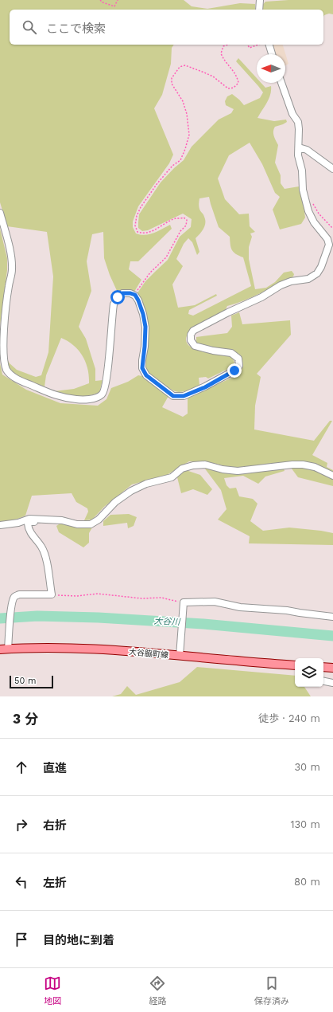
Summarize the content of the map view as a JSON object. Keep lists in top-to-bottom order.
{
  "streets": {
    "main road": ["大谷脇町線"]
  },
  "water": ["大谷川"],
  "scale_bar": "50 m",
  "north": "left",
  "page": {
    "search": "ここで検索",
    "scale": "50 m",
    "heading": ["3 分", "徒歩 · 240 m"],
    "list": [
      ["直進", "30 m"],
      ["右折", "130 m"],
      ["左折", "80 m"],
      "目的地に到着"
    ],
    "nav": ["地図", "経路", "保存済み"]
  }
}
